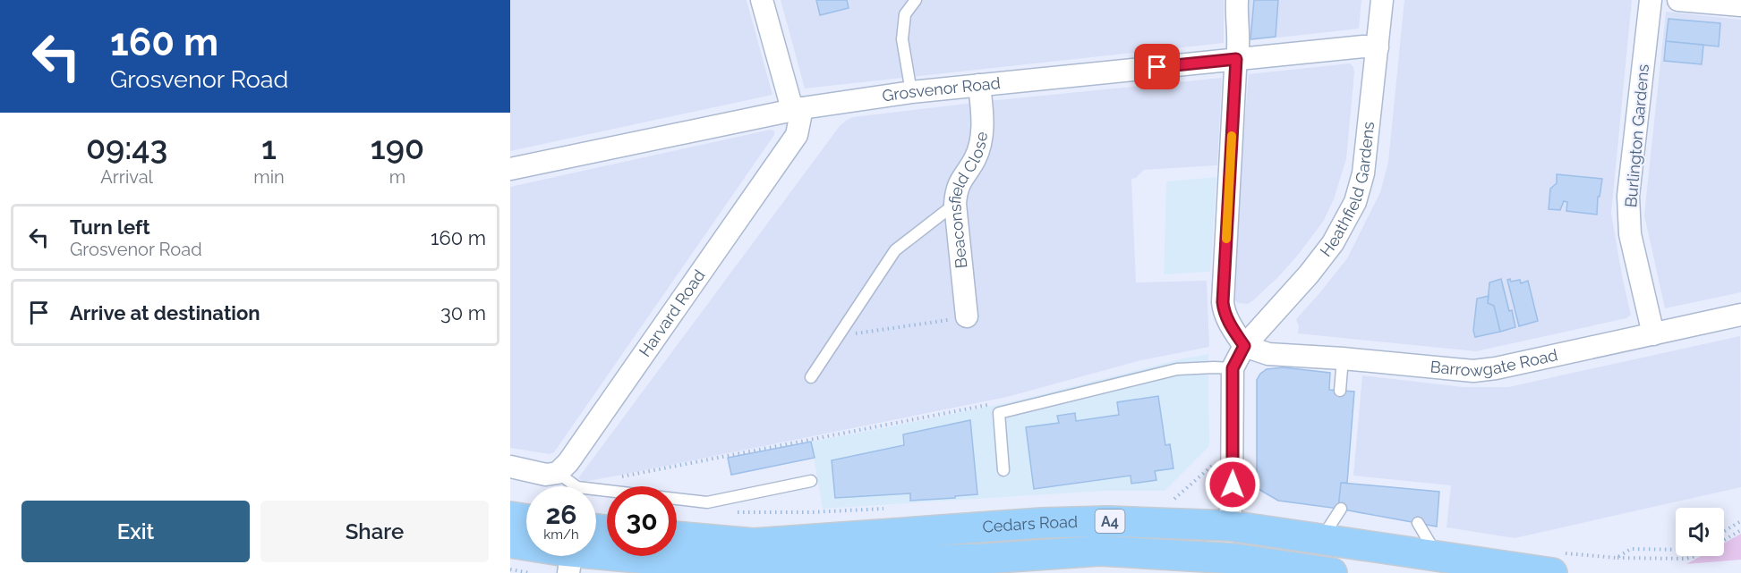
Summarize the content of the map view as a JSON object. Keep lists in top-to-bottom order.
{
  "streets": {
    "highway": ["A4", "Cedars Road"],
    "street": [
      "Grosvenor Road",
      "Burlington Gardens",
      "Heathfield Gardens",
      "Beaconsfield Close",
      "Harvard Road",
      "Barrowgate Road"
    ]
  },
  "crossings": [
    ["Grosvenor Road", "Heathfield Gardens"],
    ["Grosvenor Road", "Beaconsfield Close"],
    ["Grosvenor Road", "Harvard Road"],
    ["Burlington Gardens", "Barrowgate Road"],
    ["Heathfield Gardens", "Barrowgate Road"]
  ],
  "page": {
    "turn": ["160 m", "Grosvenor Road"],
    "eta": [
      "09:43",
      "Arrival",
      "1",
      "min",
      "190",
      "m"
    ],
    "list": [
      {
        "name": "Turn left",
        "note": "Grosvenor Road",
        "value": "160 m"
      },
      {
        "name": "Arrive at destination",
        "value": "30 m"
      }
    ],
    "speed": "26 km/h",
    "limit": "30",
    "buttons": ["Exit", "Share"]
  }
}
